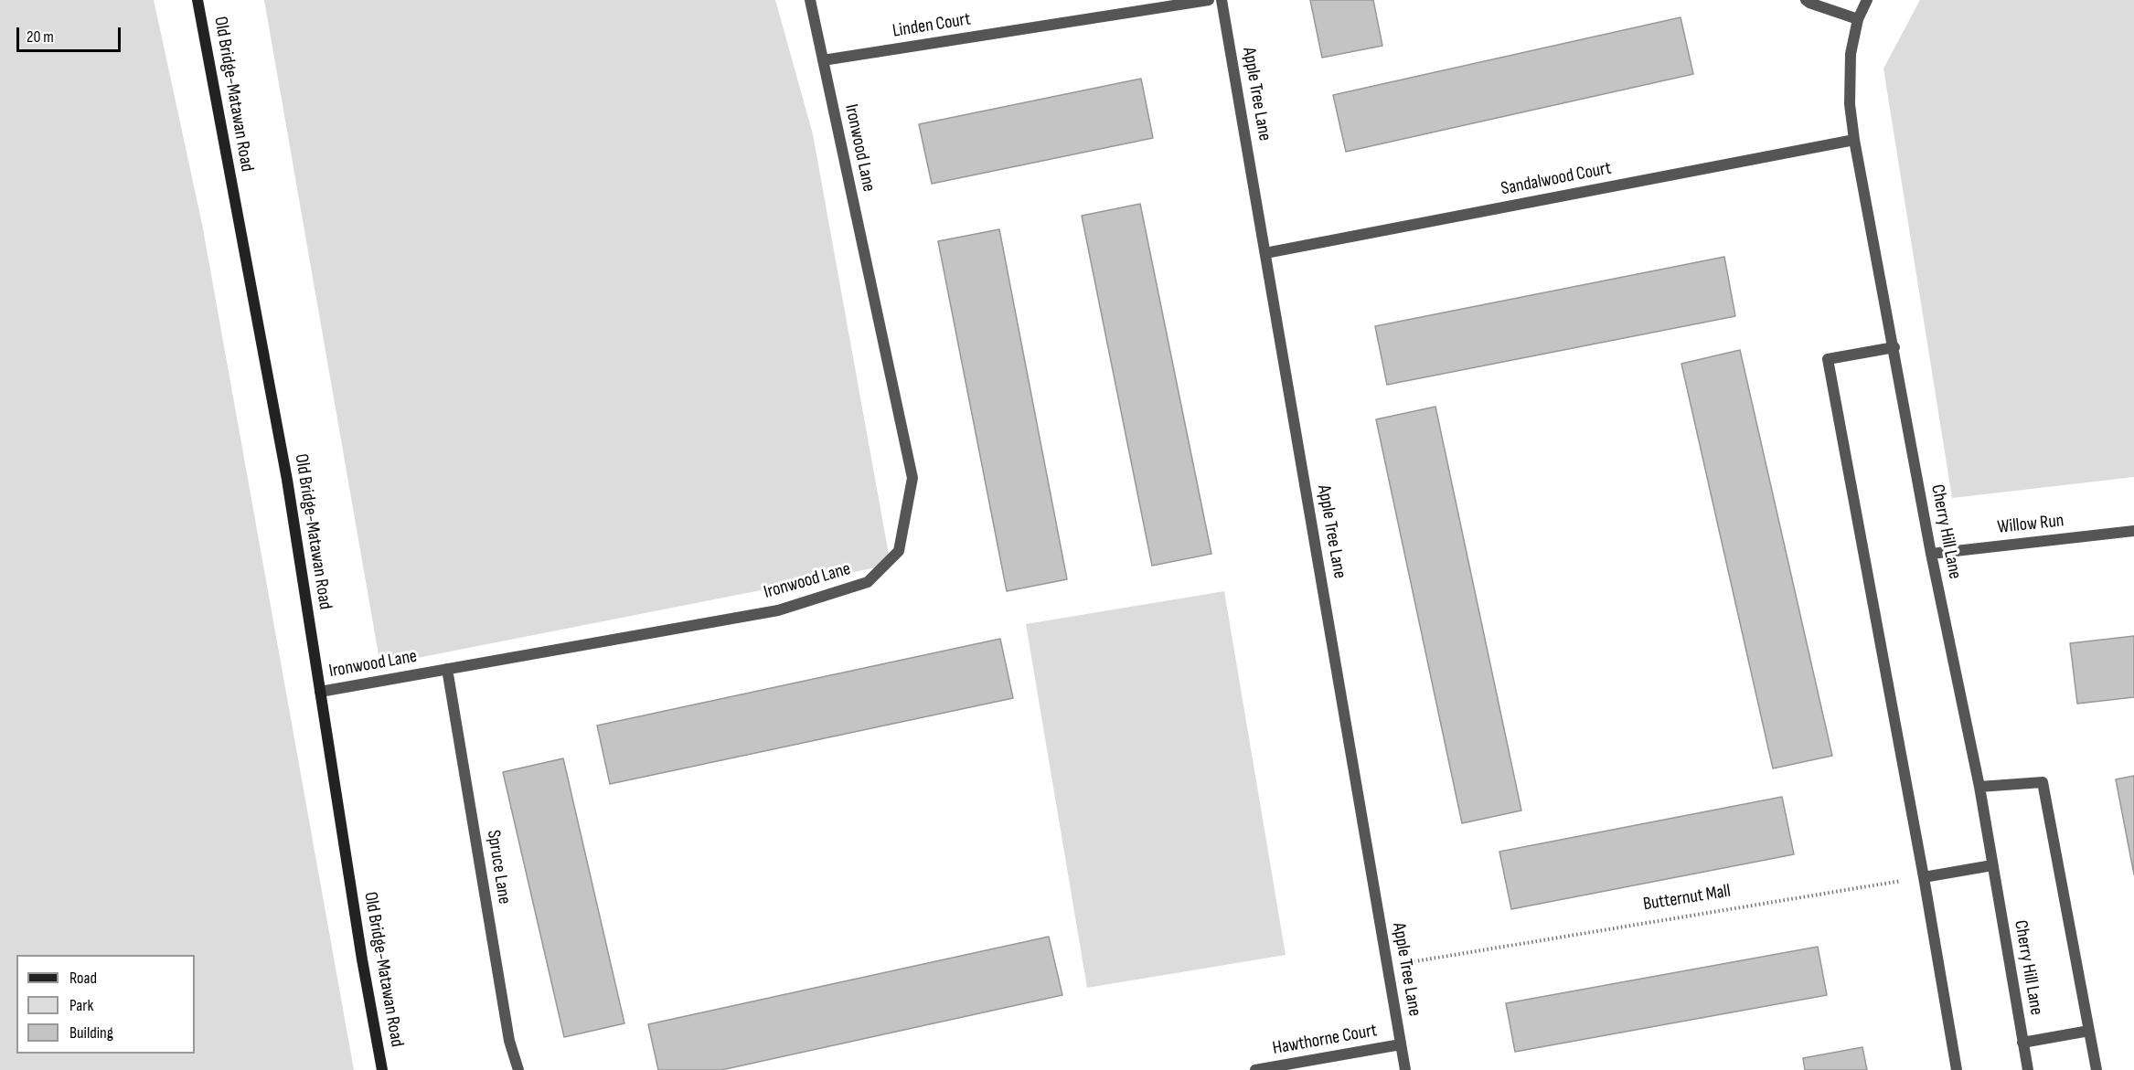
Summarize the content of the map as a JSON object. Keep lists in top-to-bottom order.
{
  "streets": {
    "main road": ["Old Bridge-Matawan Road"],
    "street": [
      "Linden Court",
      "Apple Tree Lane",
      "Ironwood Lane",
      "Sandalwood Court",
      "Willow Run",
      "Cherry Hill Lane",
      "Spruce Lane",
      "Hawthorne Court"
    ],
    "path": ["Butternut Mall"]
  },
  "crossings": [
    ["Linden Court", "Ironwood Lane"],
    ["Old Bridge-Matawan Road", "Ironwood Lane"],
    ["Apple Tree Lane", "Sandalwood Court"],
    ["Apple Tree Lane", "Butternut Mall"],
    ["Apple Tree Lane", "Hawthorne Court"],
    ["Ironwood Lane", "Spruce Lane"],
    ["Sandalwood Court", "Cherry Hill Lane"],
    ["Willow Run", "Cherry Hill Lane"]
  ],
  "legend": ["Road", "Park", "Building"],
  "scale_bar": "20 m"
}
